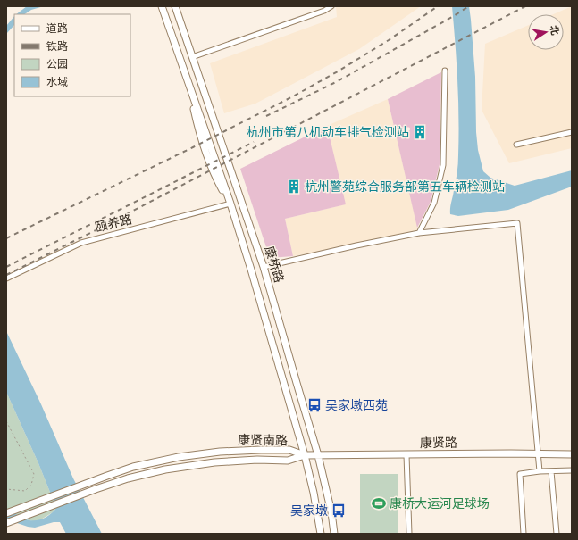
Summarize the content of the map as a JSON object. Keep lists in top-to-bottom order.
{
  "streets": {
    "main road": ["康桥路", "康贤南路", "康贤路"],
    "street": ["颐养路"]
  },
  "crossings": [
    ["颐养路", "康桥路"],
    ["康桥路", "康贤南路"],
    ["康桥路", "康贤路"],
    ["康贤南路", "康贤路"]
  ],
  "places": {
    "building": ["杭州市第八机动车排气检测站", "杭州警苑综合服务部第五车辆检测站"],
    "bus stop": ["吴家墩西苑", "吴家墩"],
    "sports": ["康桥大运河足球场"]
  },
  "legend": [
    "道路",
    "铁路",
    "公园",
    "水域"
  ],
  "north": "right"
}
